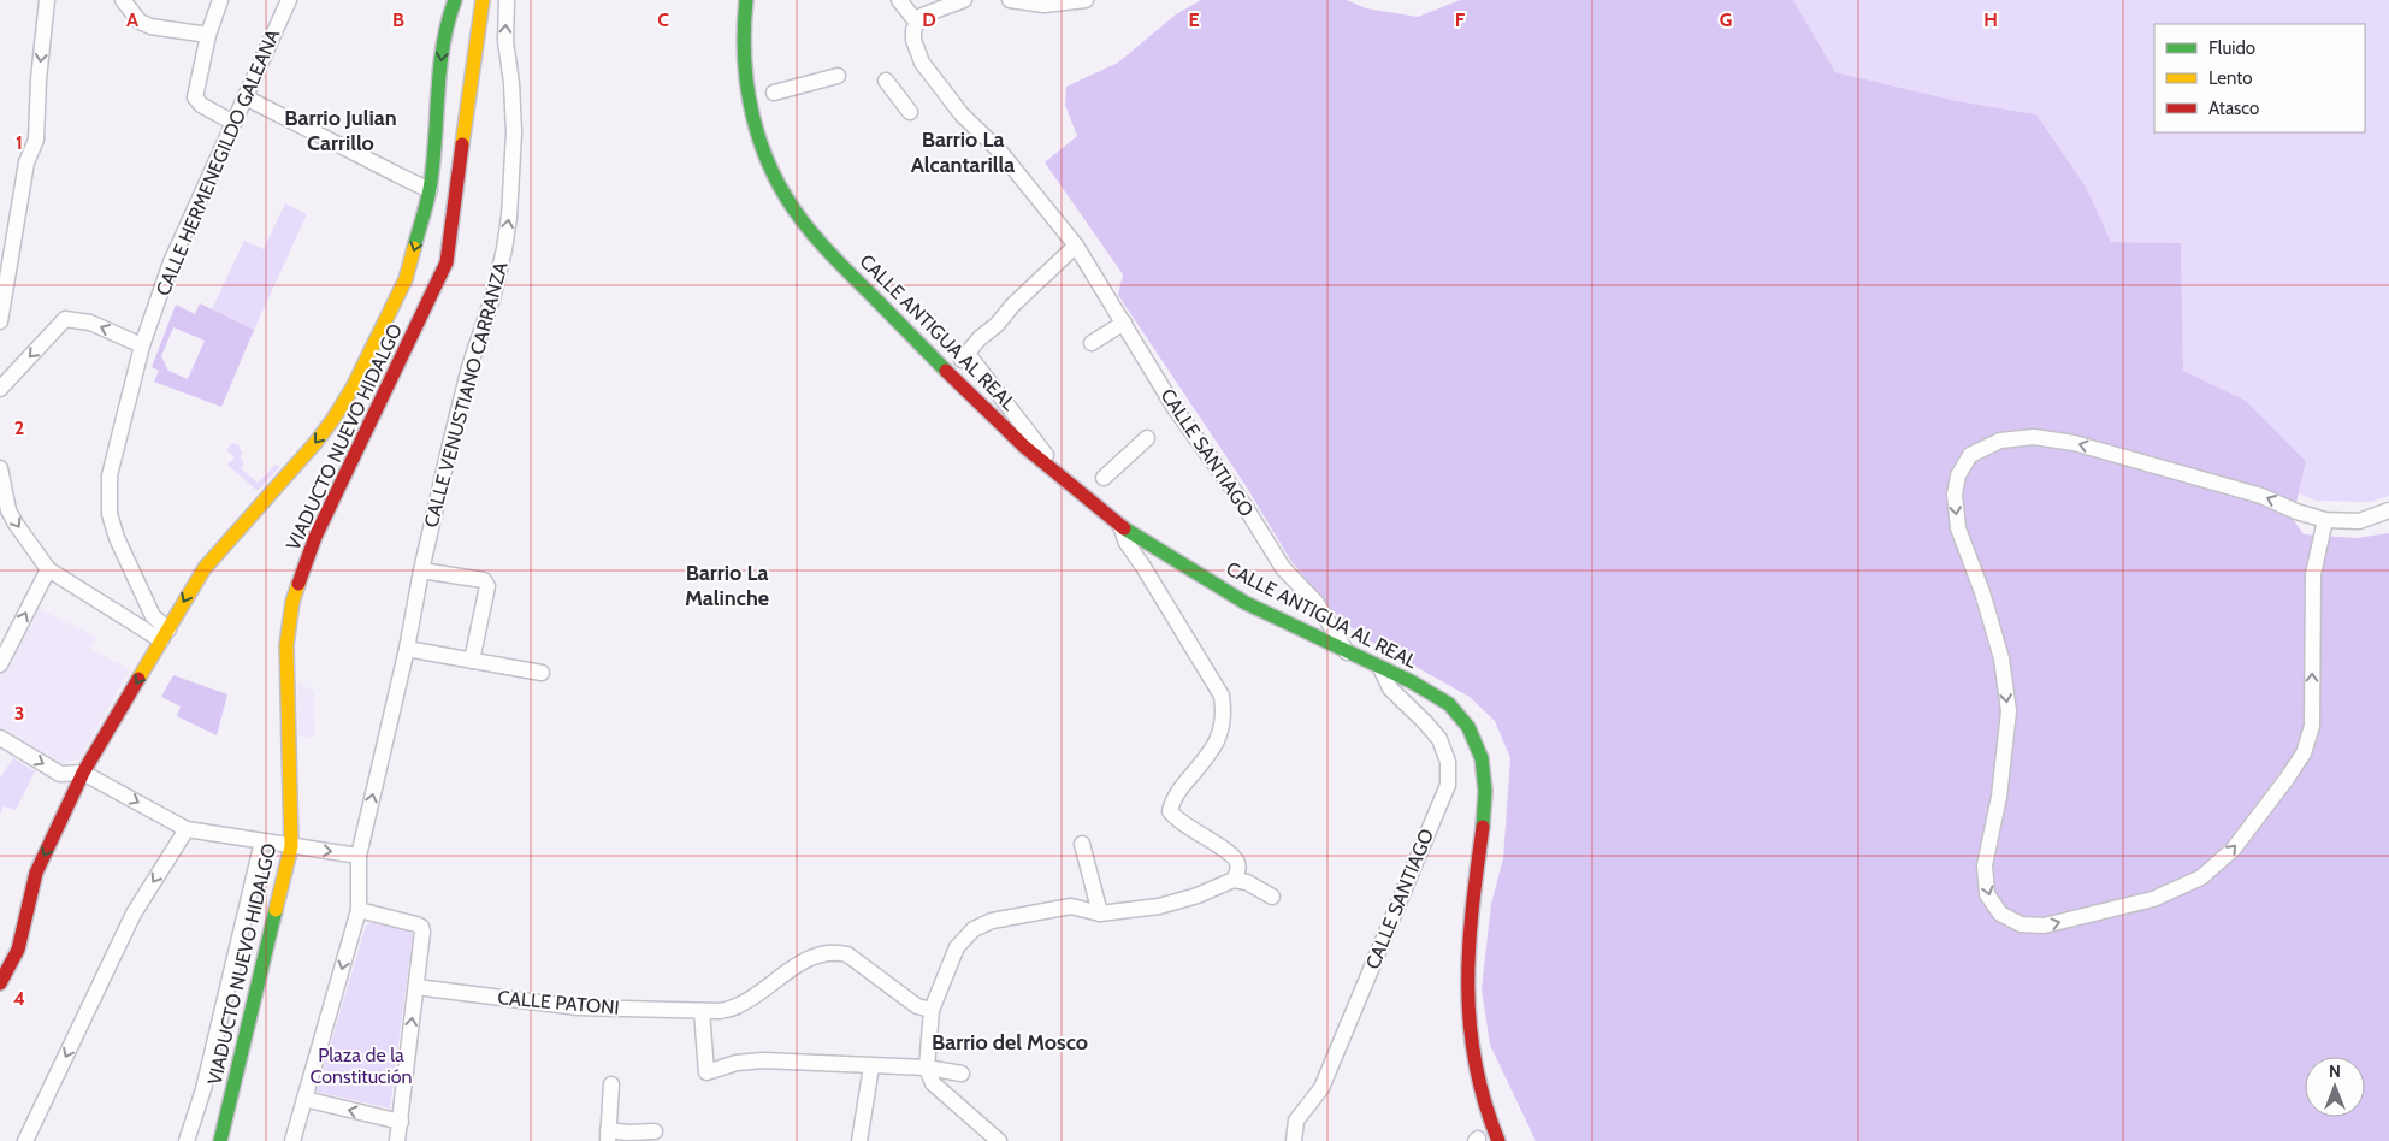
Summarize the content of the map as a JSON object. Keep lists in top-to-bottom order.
{
  "streets": {
    "main road": ["CALLE ANTIGUA AL REAL", "VIADUCTO NUEVO HIDALGO"],
    "street": [
      "CALLE HERMENEGILDO GALEANA",
      "CALLE VENUSTIANO CARRANZA",
      "CALLE SANTIAGO",
      "CALLE PATONI"
    ]
  },
  "crossings": [
    ["CALLE ANTIGUA AL REAL", "CALLE SANTIAGO"]
  ],
  "districts": [
    "Barrio Julian Carrillo",
    "Barrio La Alcantarilla",
    "Barrio La Malinche",
    "Barrio del Mosco"
  ],
  "parks": ["Plaza de la Constitución"],
  "legend": ["Fluido", "Lento", "Atasco"],
  "north": "top",
  "grid": {
    "columns": [
      "A",
      "B",
      "C",
      "D",
      "E",
      "F",
      "G",
      "H"
    ],
    "rows": [
      "1",
      "2",
      "3",
      "4"
    ]
  }
}
